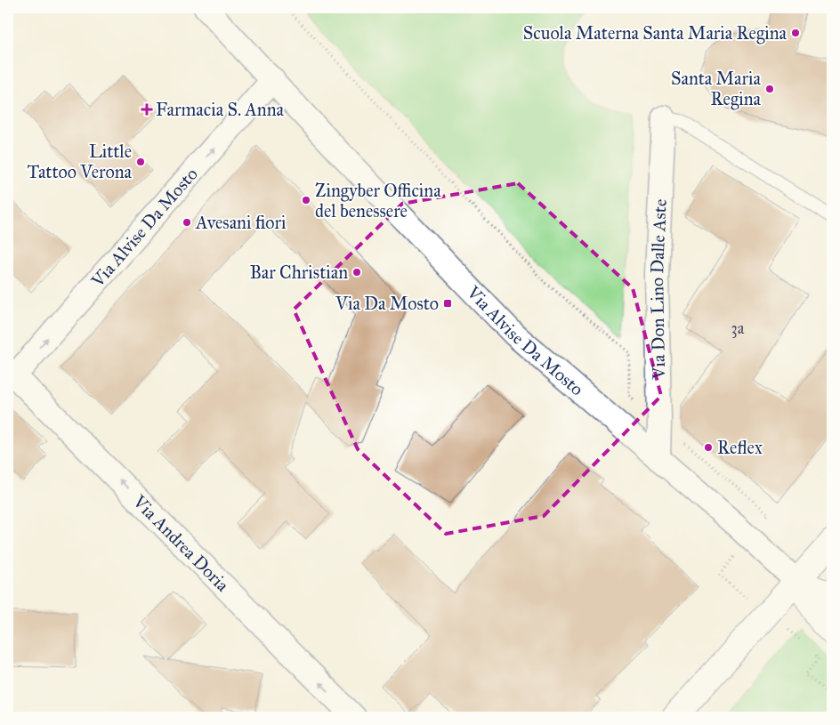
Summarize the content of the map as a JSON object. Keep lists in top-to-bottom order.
{
  "streets": {
    "street": ["Via Alvise Da Mosto", "Via Don Lino Dalle Aste", "Via Andrea Doria"]
  },
  "crossings": [
    ["Via Alvise Da Mosto", "Via Don Lino Dalle Aste"],
    ["Via Alvise Da Mosto", "Via Andrea Doria"]
  ],
  "one_way": ["Via Andrea Doria"],
  "places": {
    "other": [
      "Scuola Materna Santa Maria Regina",
      "Santa Maria Regina",
      "Little Tattoo Verona",
      "Zingyber Officina del benessere",
      "Avesani fiori",
      "Bar Christian",
      "Reflex"
    ],
    "health": ["Farmacia S. Anna"],
    "transit": ["Via Da Mosto"]
  },
  "house_numbers": ["3a"]
}
